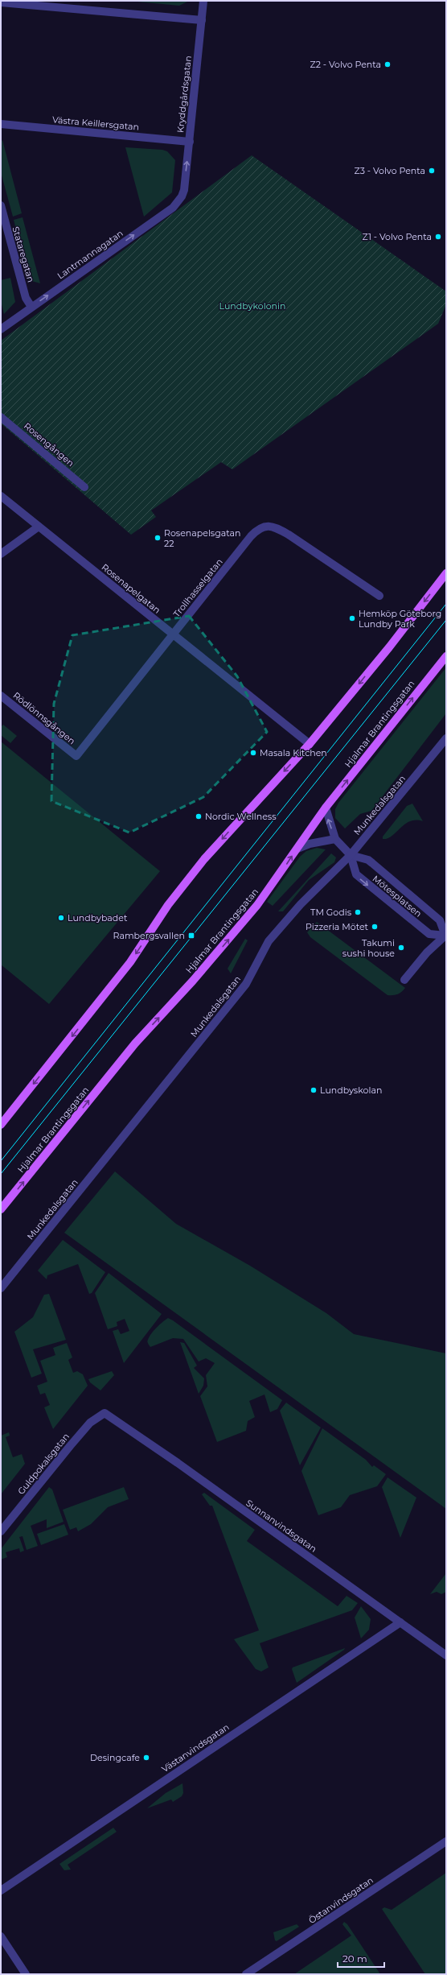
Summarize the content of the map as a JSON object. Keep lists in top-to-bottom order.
{
  "streets": {
    "main road": ["Hjalmar Brantingsgatan"],
    "street": [
      "Kryddgårdsgatan",
      "Västra Keillersgatan",
      "Stataregatan",
      "Lantmannagatan",
      "Rosengången",
      "Trollhasselgatan",
      "Rosenapelgatan",
      "Rödlönnsgången",
      "Munkedalsgatan",
      "Mötesplatsen",
      "Guldpokalsgatan",
      "Sunnanvindsgatan",
      "Västanvindsgatan",
      "Östanvindsgatan"
    ]
  },
  "crossings": [
    ["Kryddgårdsgatan", "Västra Keillersgatan"],
    ["Kryddgårdsgatan", "Lantmannagatan"],
    ["Stataregatan", "Lantmannagatan"],
    ["Trollhasselgatan", "Rosenapelgatan"],
    ["Trollhasselgatan", "Rödlönnsgången"],
    ["Hjalmar Brantingsgatan", "Mötesplatsen"],
    ["Munkedalsgatan", "Mötesplatsen"],
    ["Guldpokalsgatan", "Sunnanvindsgatan"],
    ["Sunnanvindsgatan", "Västanvindsgatan"]
  ],
  "one_way": ["Lantmannagatan"],
  "parks": ["Lundbykolonin"],
  "places": {
    "other": [
      "Z2 - Volvo Penta",
      "Z3 - Volvo Penta",
      "Z1 - Volvo Penta",
      "Rosenapelsgatan 22",
      "Hemköp Göteborg Lundby Park",
      "Masala Kitchen",
      "Nordic Wellness",
      "TM Godis",
      "Lundbybadet",
      "Pizzeria Mötet",
      "Takumi sushi house",
      "Lundbyskolan",
      "Desingcafe"
    ],
    "transit": ["Rambergsvallen"]
  },
  "scale_bar": "20 m"
}
